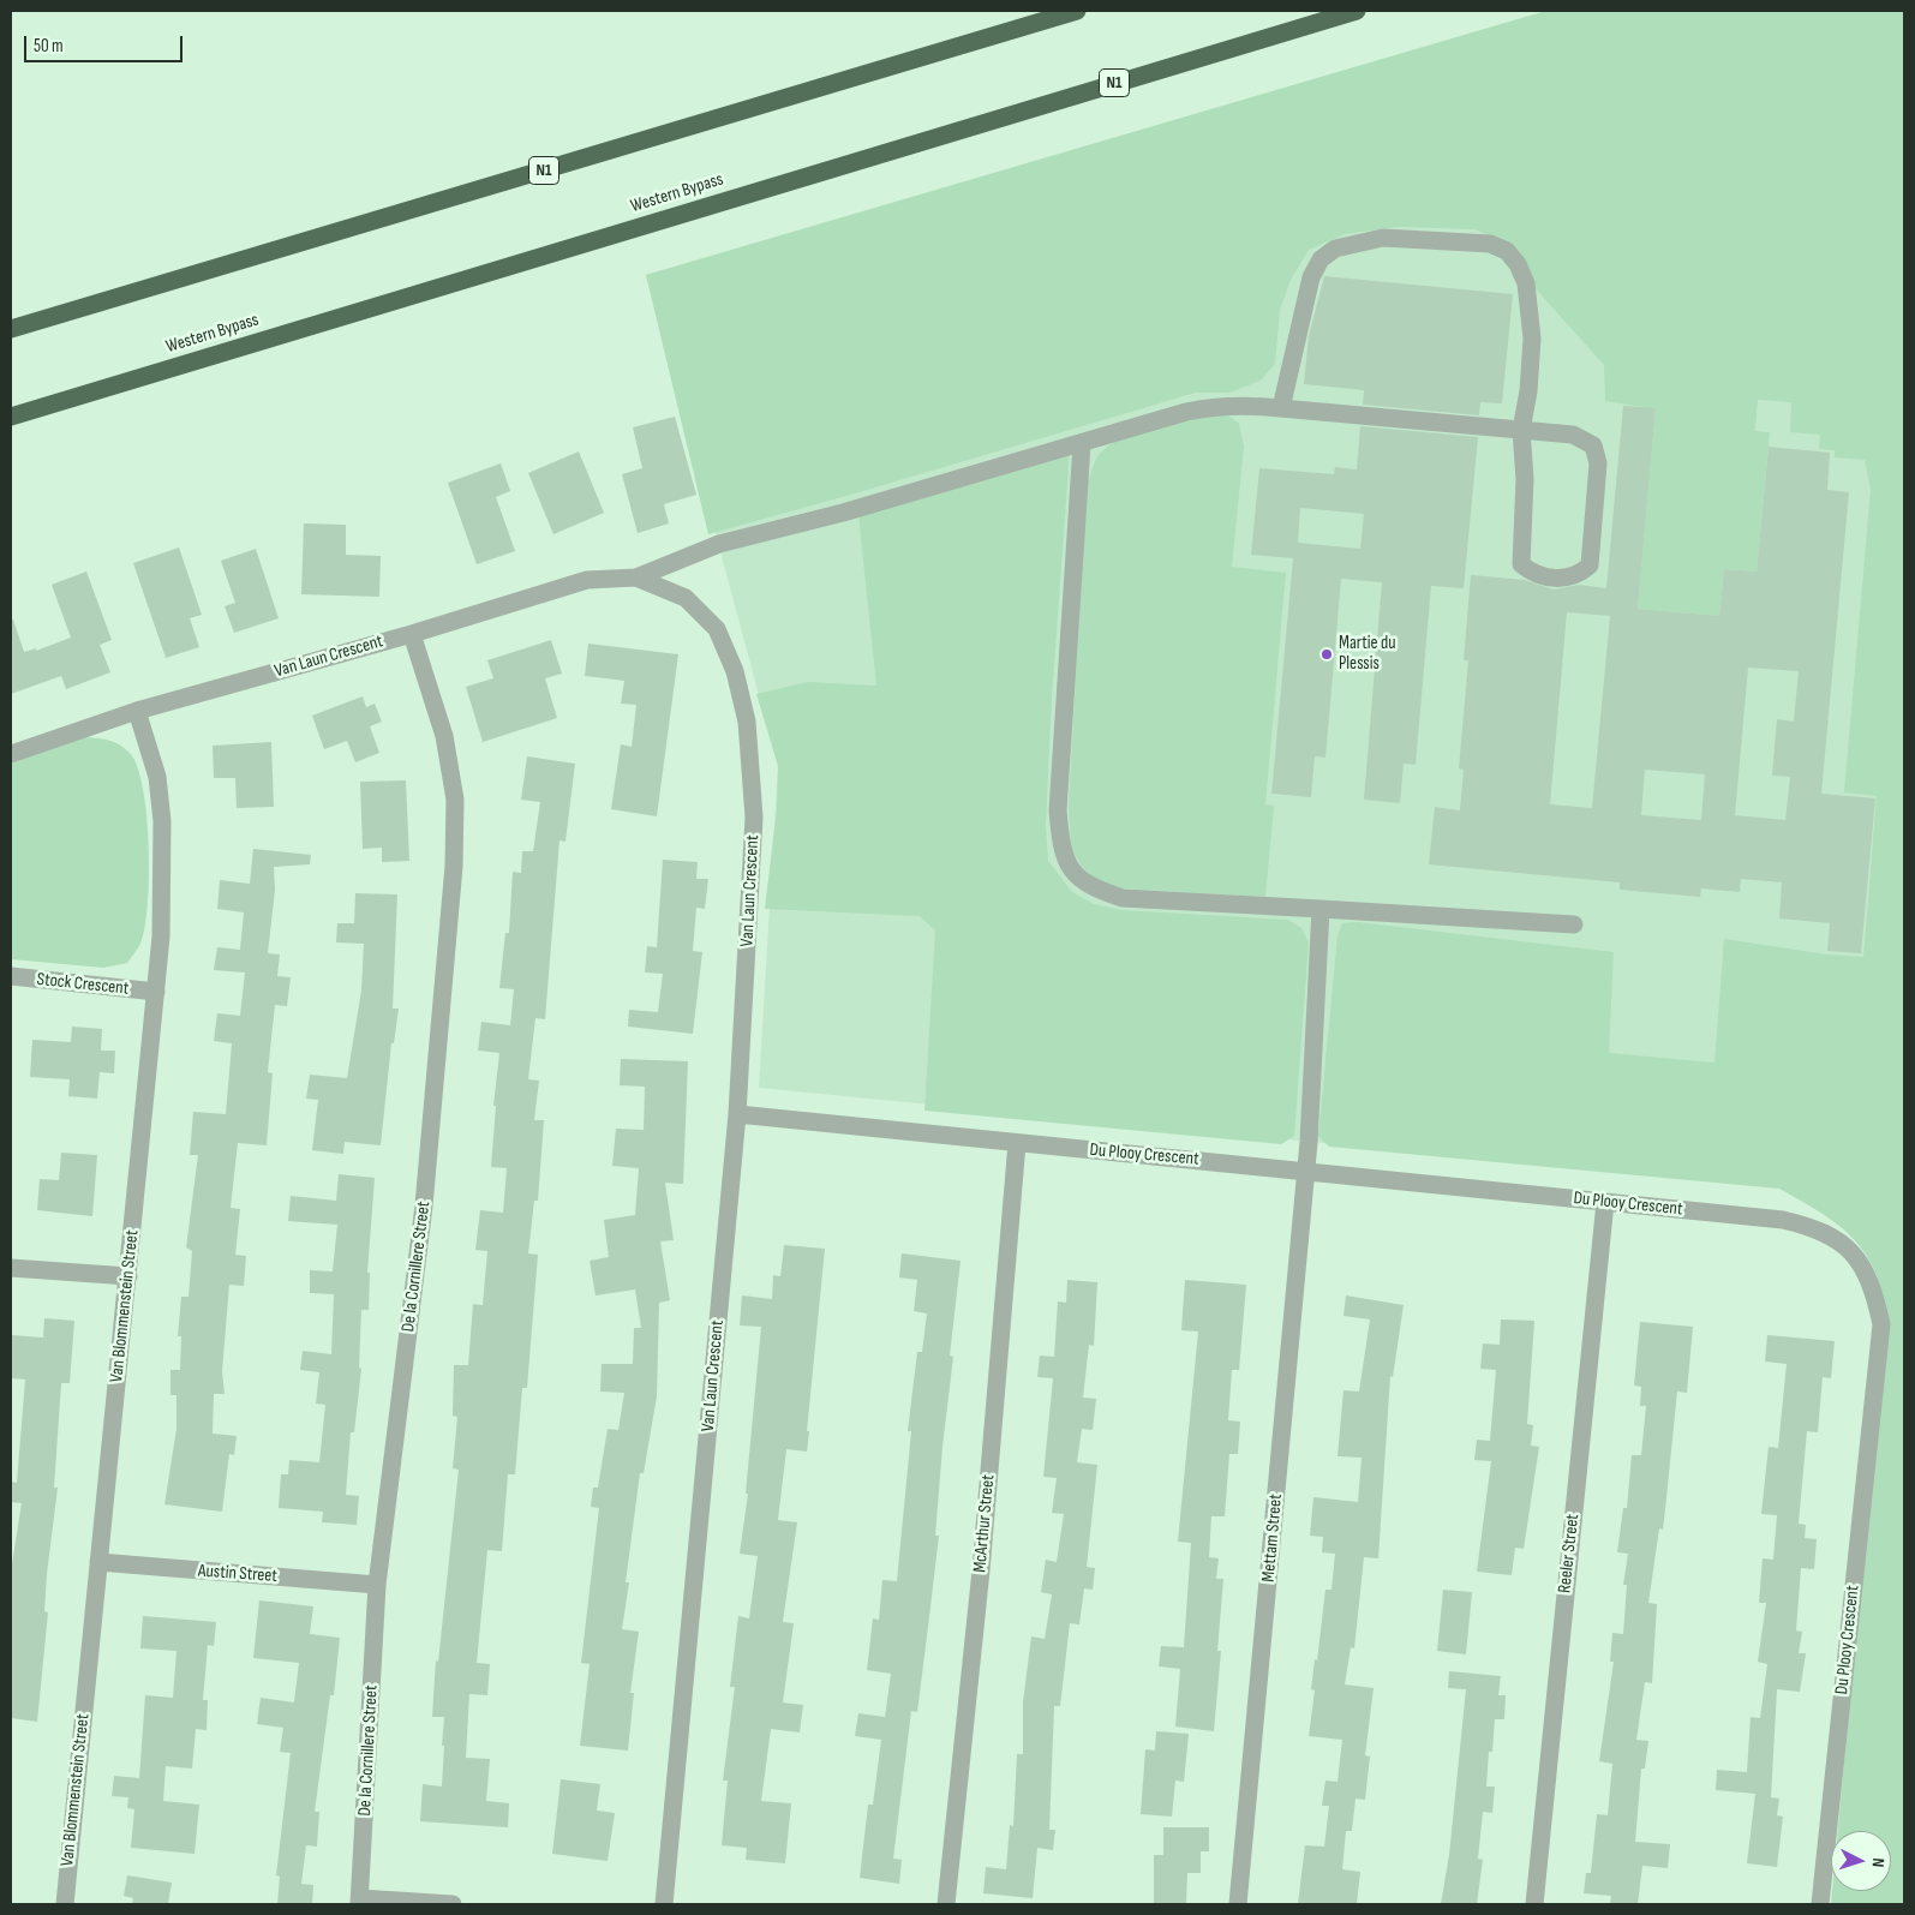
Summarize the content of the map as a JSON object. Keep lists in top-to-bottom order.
{
  "streets": {
    "highway": ["N1", "Western Bypass"],
    "street": [
      "Van Laun Crescent",
      "Stock Crescent",
      "Du Plooy Crescent",
      "De la Cornillere Street",
      "Van Blommenstein Street",
      "McArthur Street",
      "Mettam Street",
      "Reeler Street",
      "Austin Street"
    ]
  },
  "crossings": [
    ["Van Laun Crescent", "Du Plooy Crescent"],
    ["Van Laun Crescent", "De la Cornillere Street"],
    ["Van Laun Crescent", "Van Blommenstein Street"],
    ["Stock Crescent", "Van Blommenstein Street"],
    ["Du Plooy Crescent", "McArthur Street"],
    ["Du Plooy Crescent", "Mettam Street"],
    ["Du Plooy Crescent", "Reeler Street"],
    ["De la Cornillere Street", "Austin Street"],
    ["Van Blommenstein Street", "Austin Street"]
  ],
  "places": ["Martie du Plessis"],
  "scale_bar": "50 m",
  "north": "right"
}
